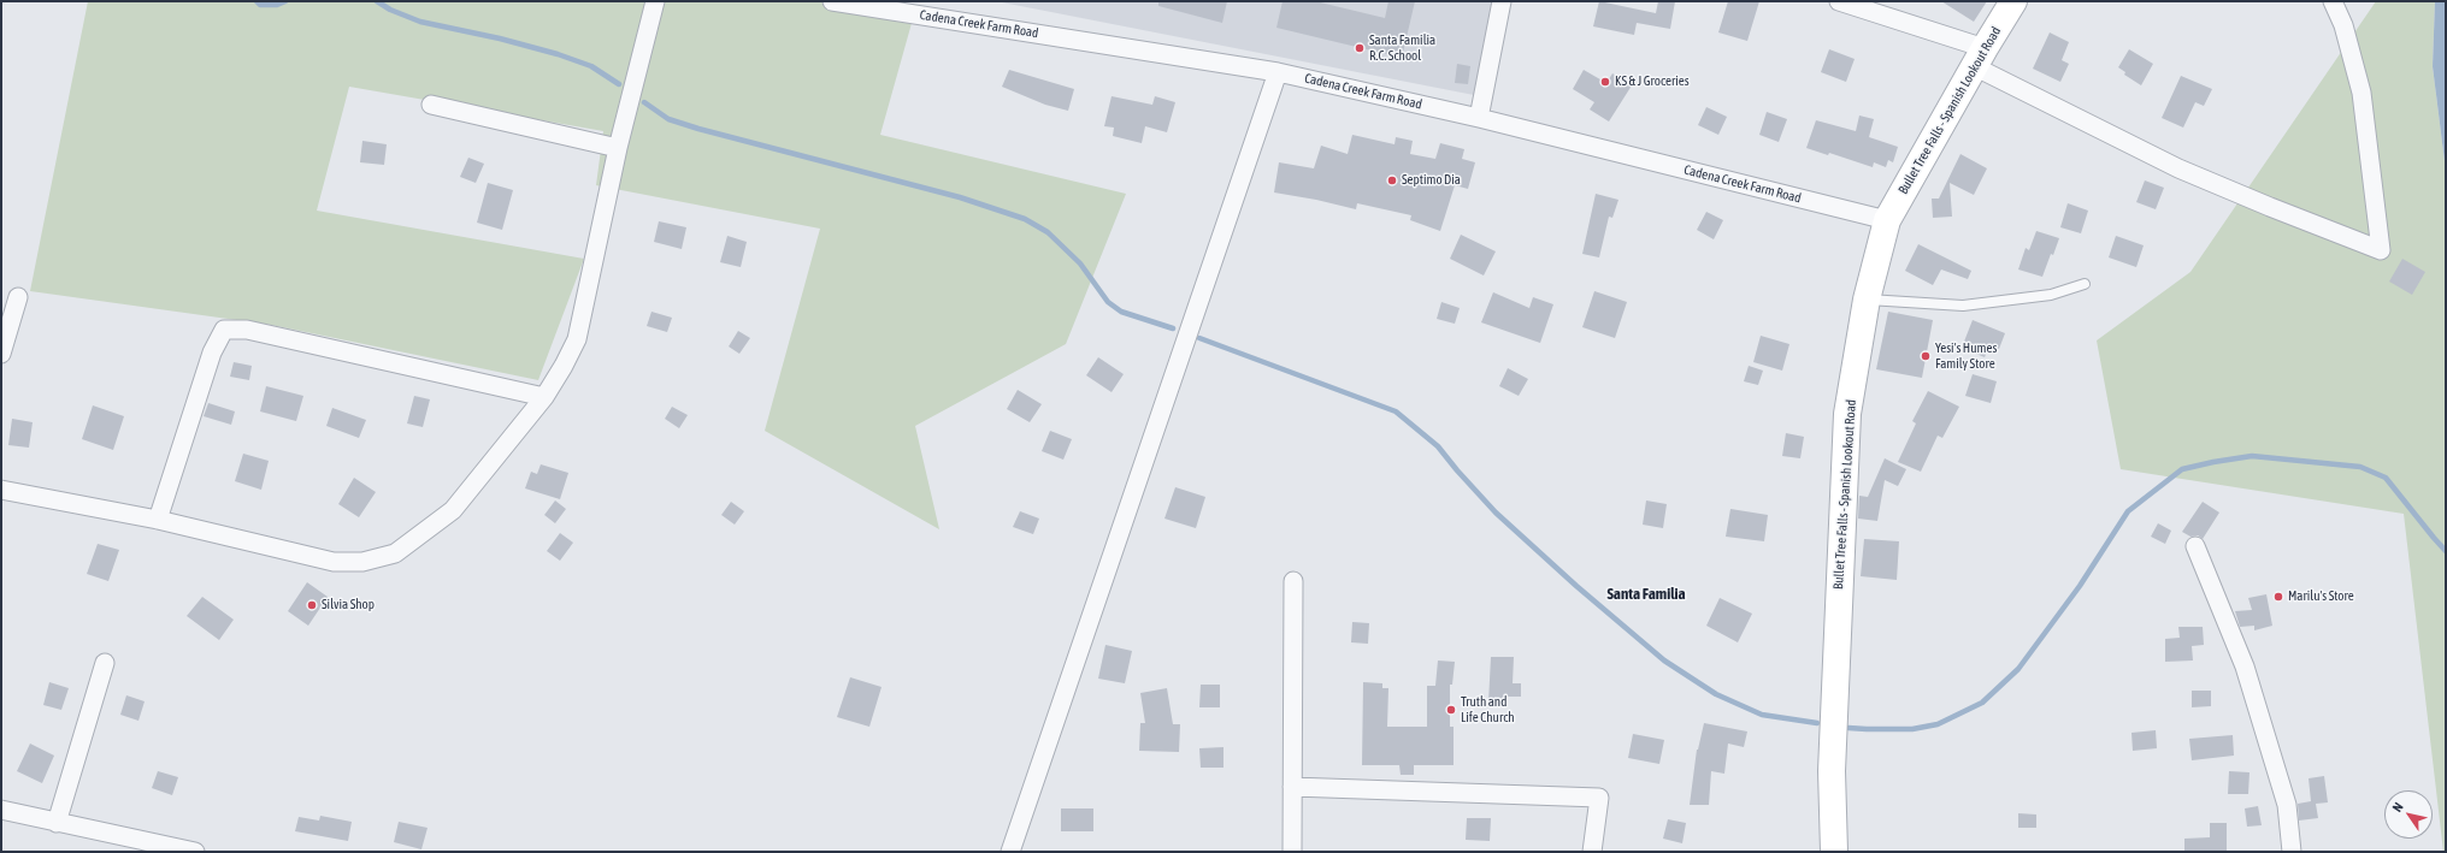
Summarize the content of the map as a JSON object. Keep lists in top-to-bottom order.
{
  "streets": {
    "main road": ["Bullet Tree Falls - Spanish Lookout Road"],
    "street": ["Cadena Creek Farm Road"]
  },
  "crossings": [
    ["Cadena Creek Farm Road", "Bullet Tree Falls - Spanish Lookout Road"]
  ],
  "districts": ["Santa Familia"],
  "places": [
    "Santa Familia R.C. School",
    "KS & J Groceries",
    "Septimo Dia",
    "Yesi's Humes Family Store",
    "Marilu's Store",
    "Silvia Shop",
    "Truth and Life Church"
  ],
  "north": "top left"
}
